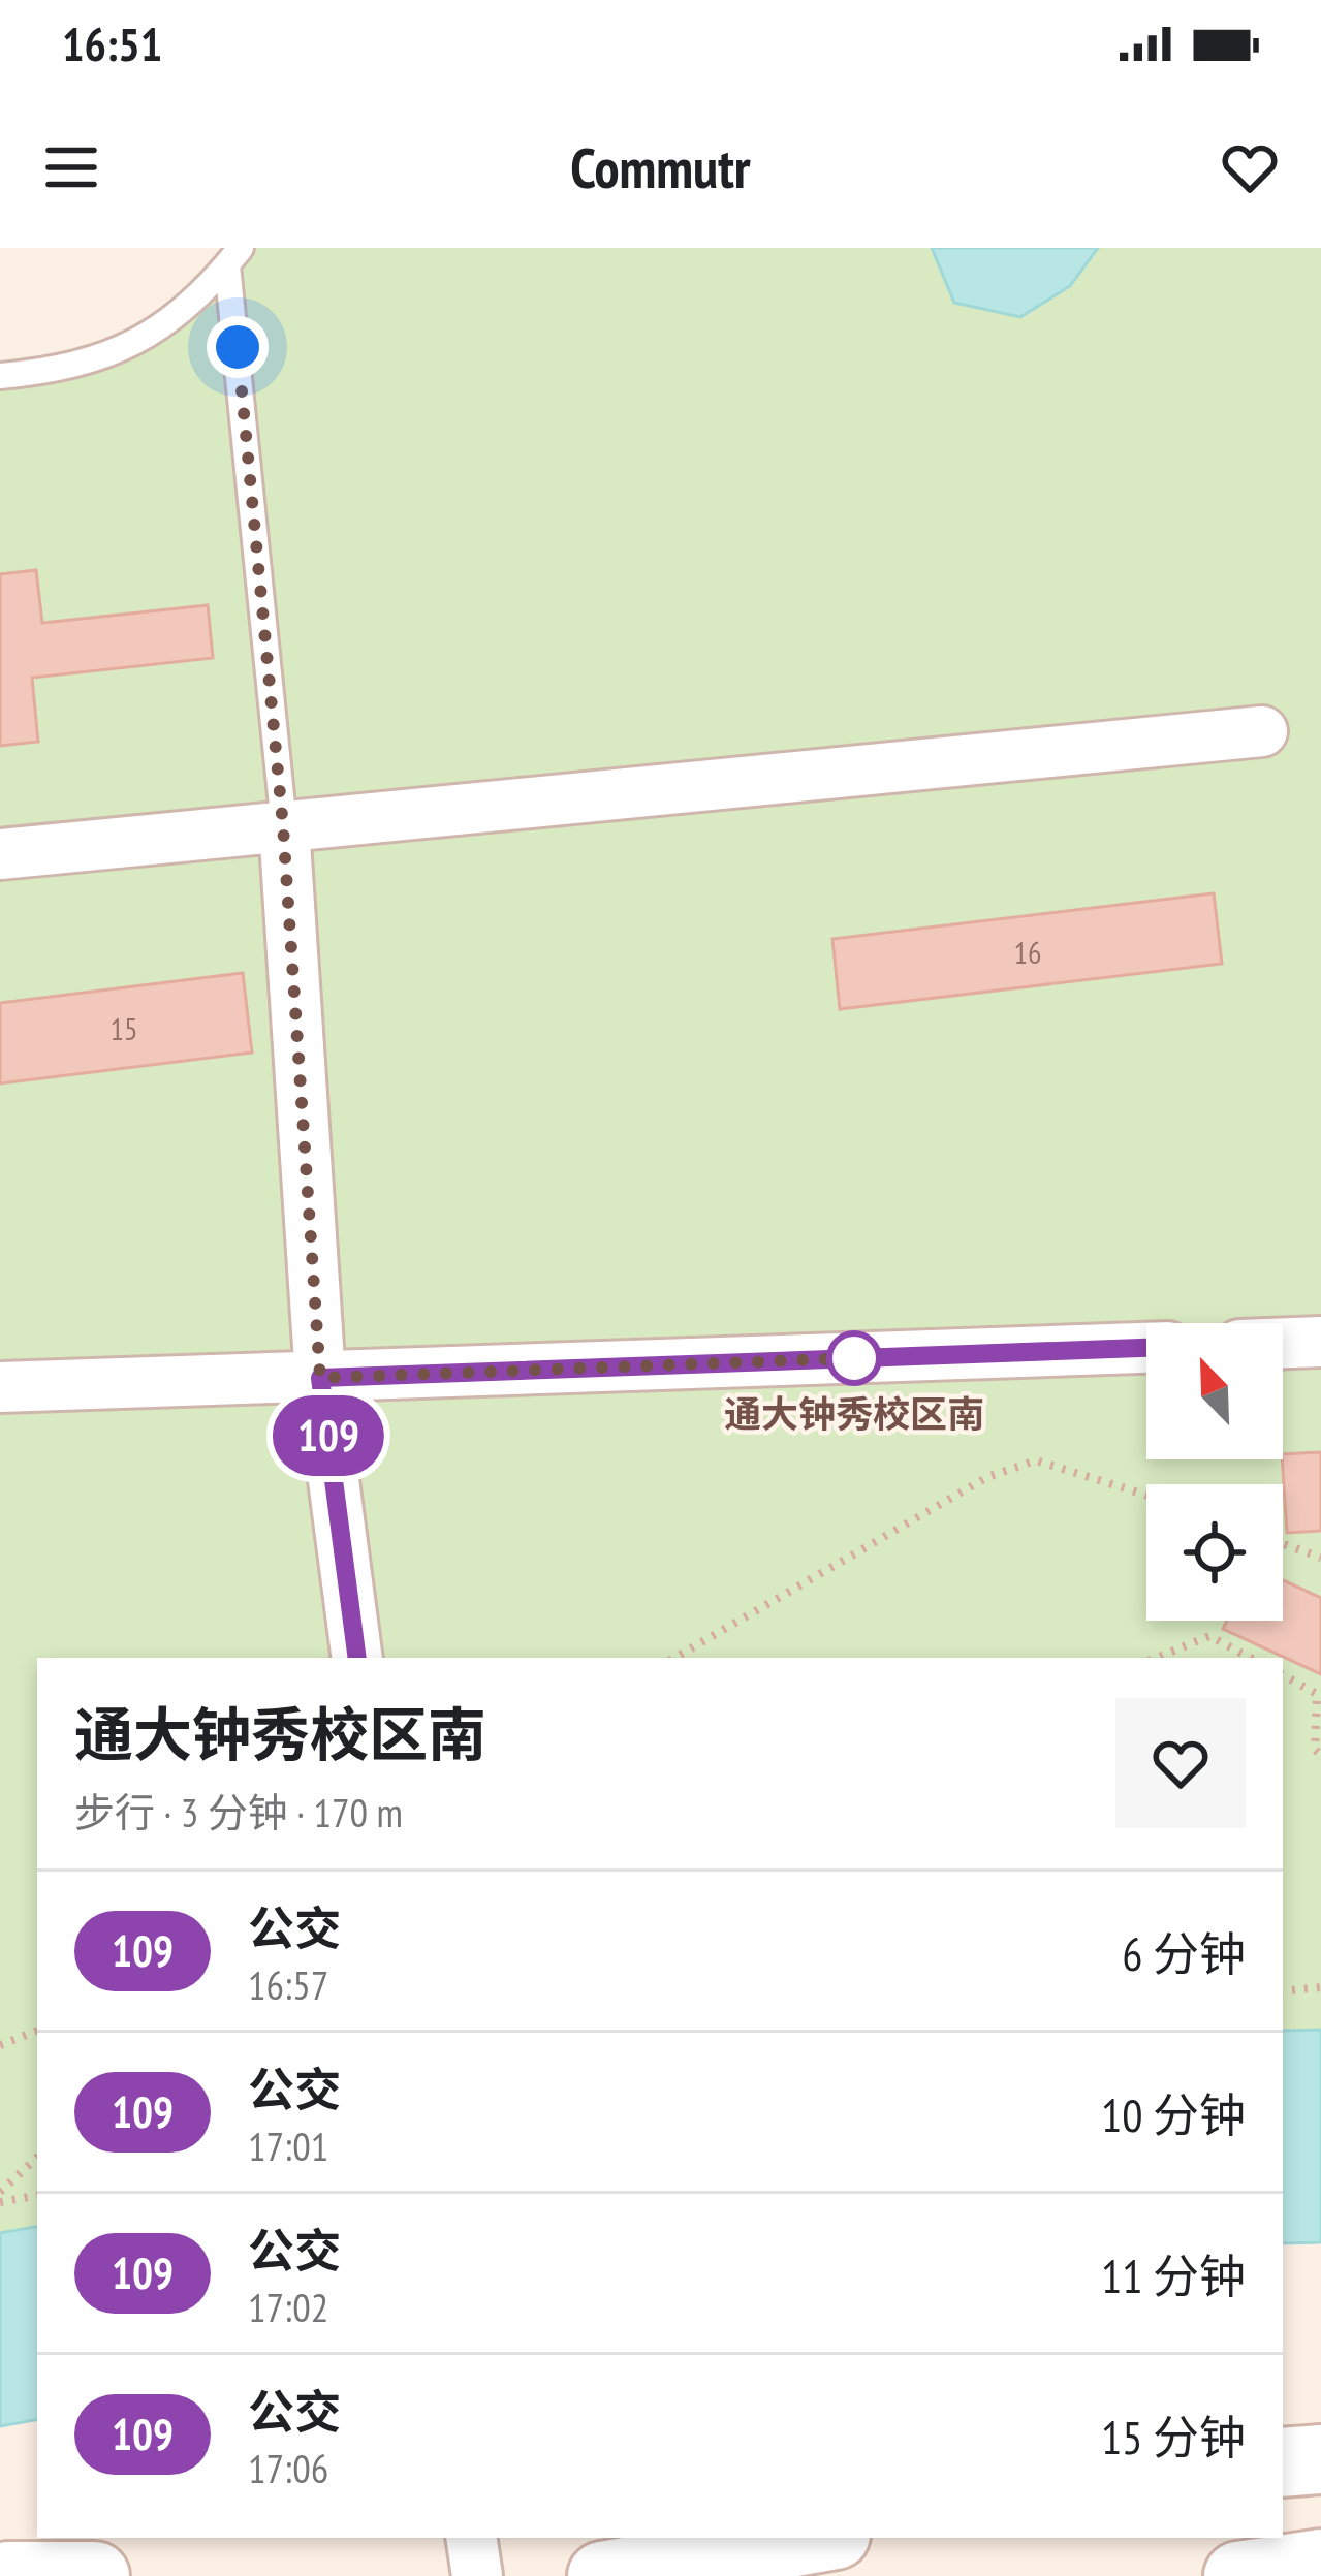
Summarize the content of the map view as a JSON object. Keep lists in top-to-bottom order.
{
  "places": ["通大钟秀校区南"],
  "lines": ["bus line 109"],
  "house_numbers": ["16", "15"],
  "north": "top left",
  "page": {
    "status": "16:51",
    "header": "Commutr",
    "on_map": "109",
    "heading": ["通大钟秀校区南", "步行 · 3 分钟 · 170 m"],
    "list": [
      {
        "mark": "109",
        "name": "公交",
        "note": "16:57",
        "value": "6 分钟"
      },
      {
        "mark": "109",
        "name": "公交",
        "note": "17:01",
        "value": "10 分钟"
      },
      {
        "mark": "109",
        "name": "公交",
        "note": "17:02",
        "value": "11 分钟"
      },
      {
        "mark": "109",
        "name": "公交",
        "note": "17:06",
        "value": "15 分钟"
      }
    ]
  }
}
